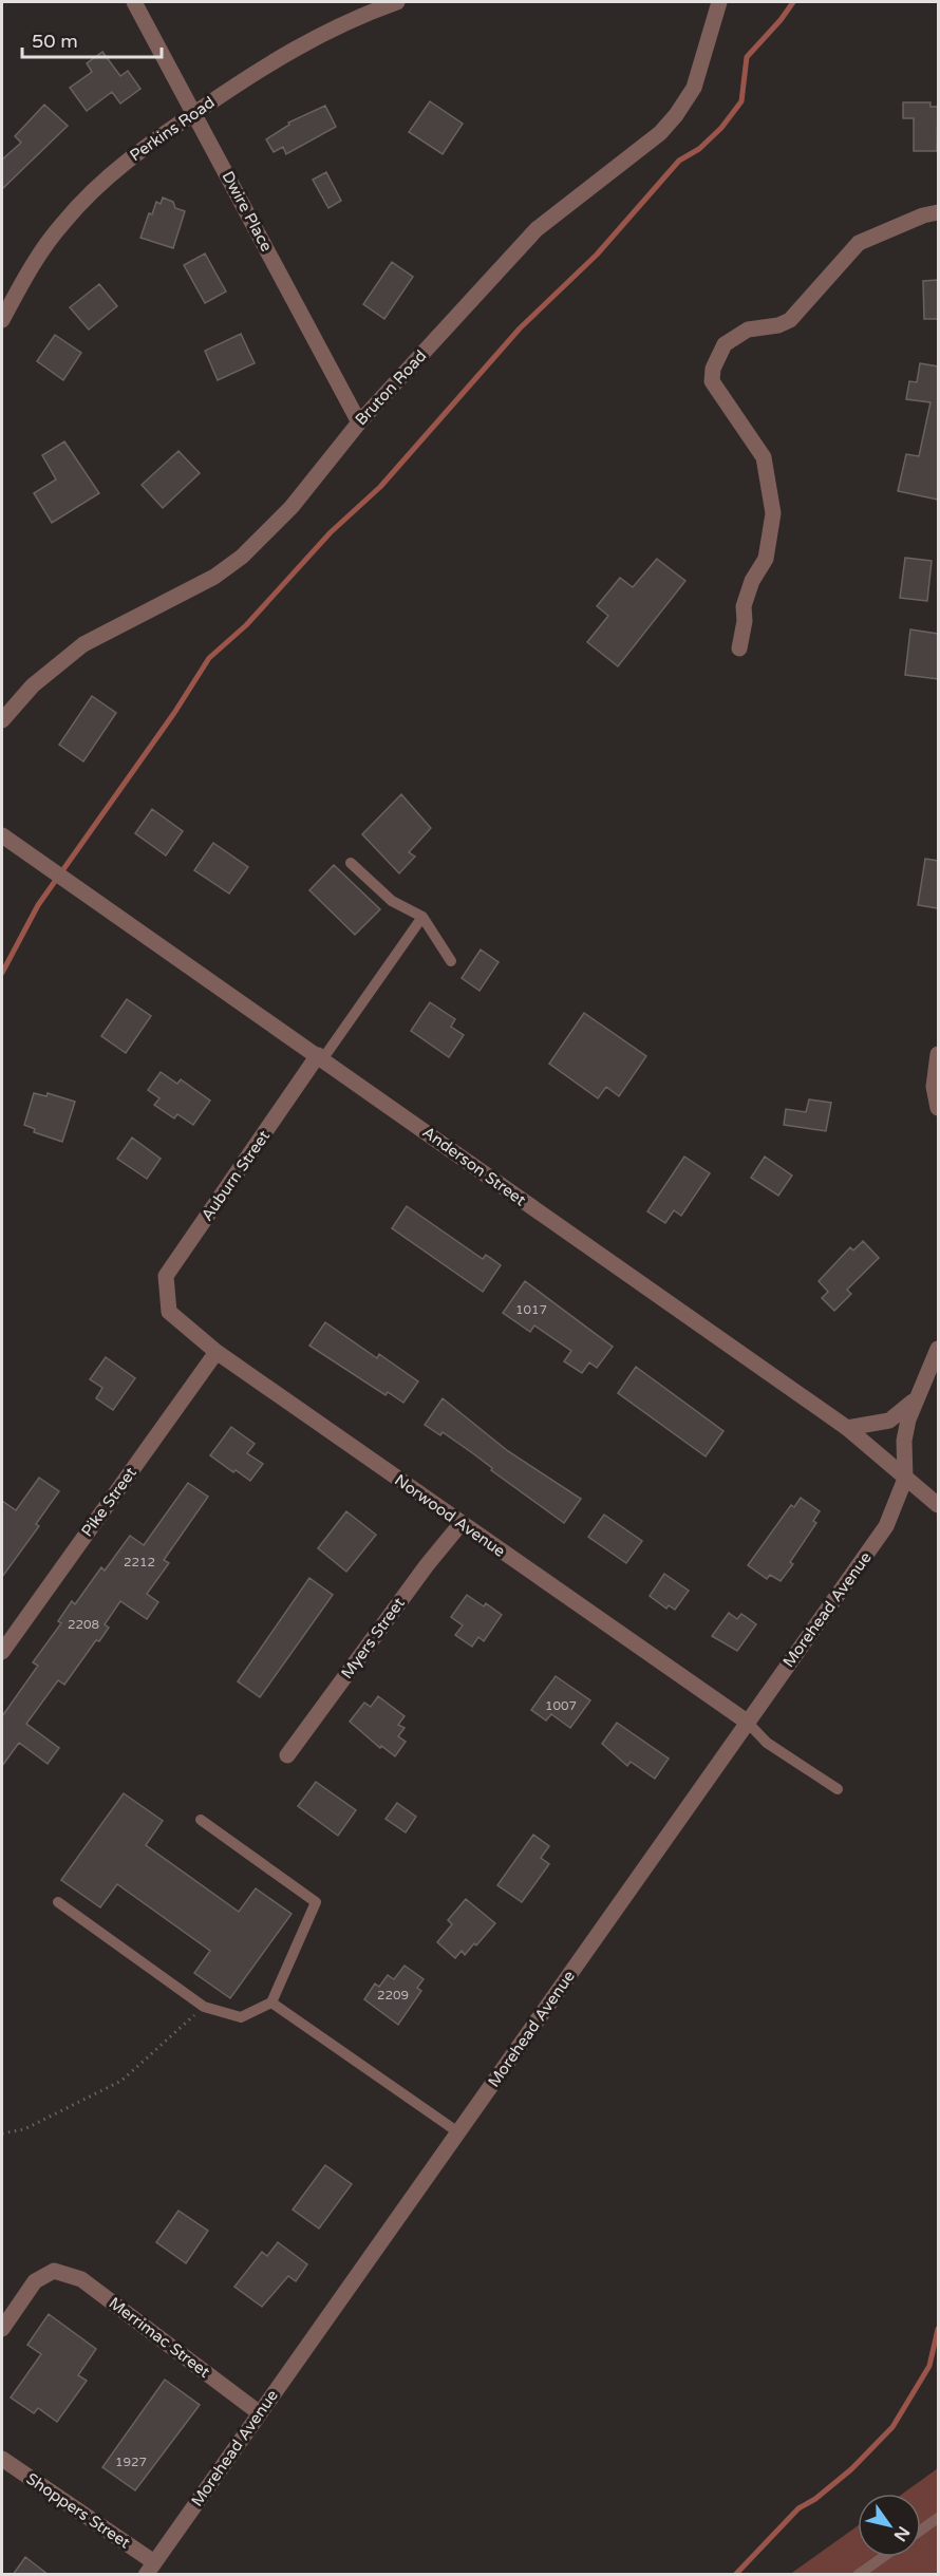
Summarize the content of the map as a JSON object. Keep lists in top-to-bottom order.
{
  "streets": {
    "street": [
      "Perkins Road",
      "Dwire Place",
      "Bruton Road",
      "Anderson Street",
      "Auburn Street",
      "Pike Street",
      "Norwood Avenue",
      "Morehead Avenue",
      "Myers Street",
      "Merrimac Street",
      "Shoppers Street"
    ]
  },
  "crossings": [
    ["Perkins Road", "Dwire Place"],
    ["Dwire Place", "Bruton Road"],
    ["Anderson Street", "Auburn Street"],
    ["Anderson Street", "Morehead Avenue"],
    ["Auburn Street", "Norwood Avenue"],
    ["Pike Street", "Norwood Avenue"],
    ["Norwood Avenue", "Morehead Avenue"],
    ["Norwood Avenue", "Myers Street"],
    ["Morehead Avenue", "Merrimac Street"],
    ["Morehead Avenue", "Shoppers Street"]
  ],
  "house_numbers": [
    "1017",
    "2212",
    "2208",
    "1007",
    "2209",
    "1927"
  ],
  "scale_bar": "50 m",
  "north": "bottom right"
}
